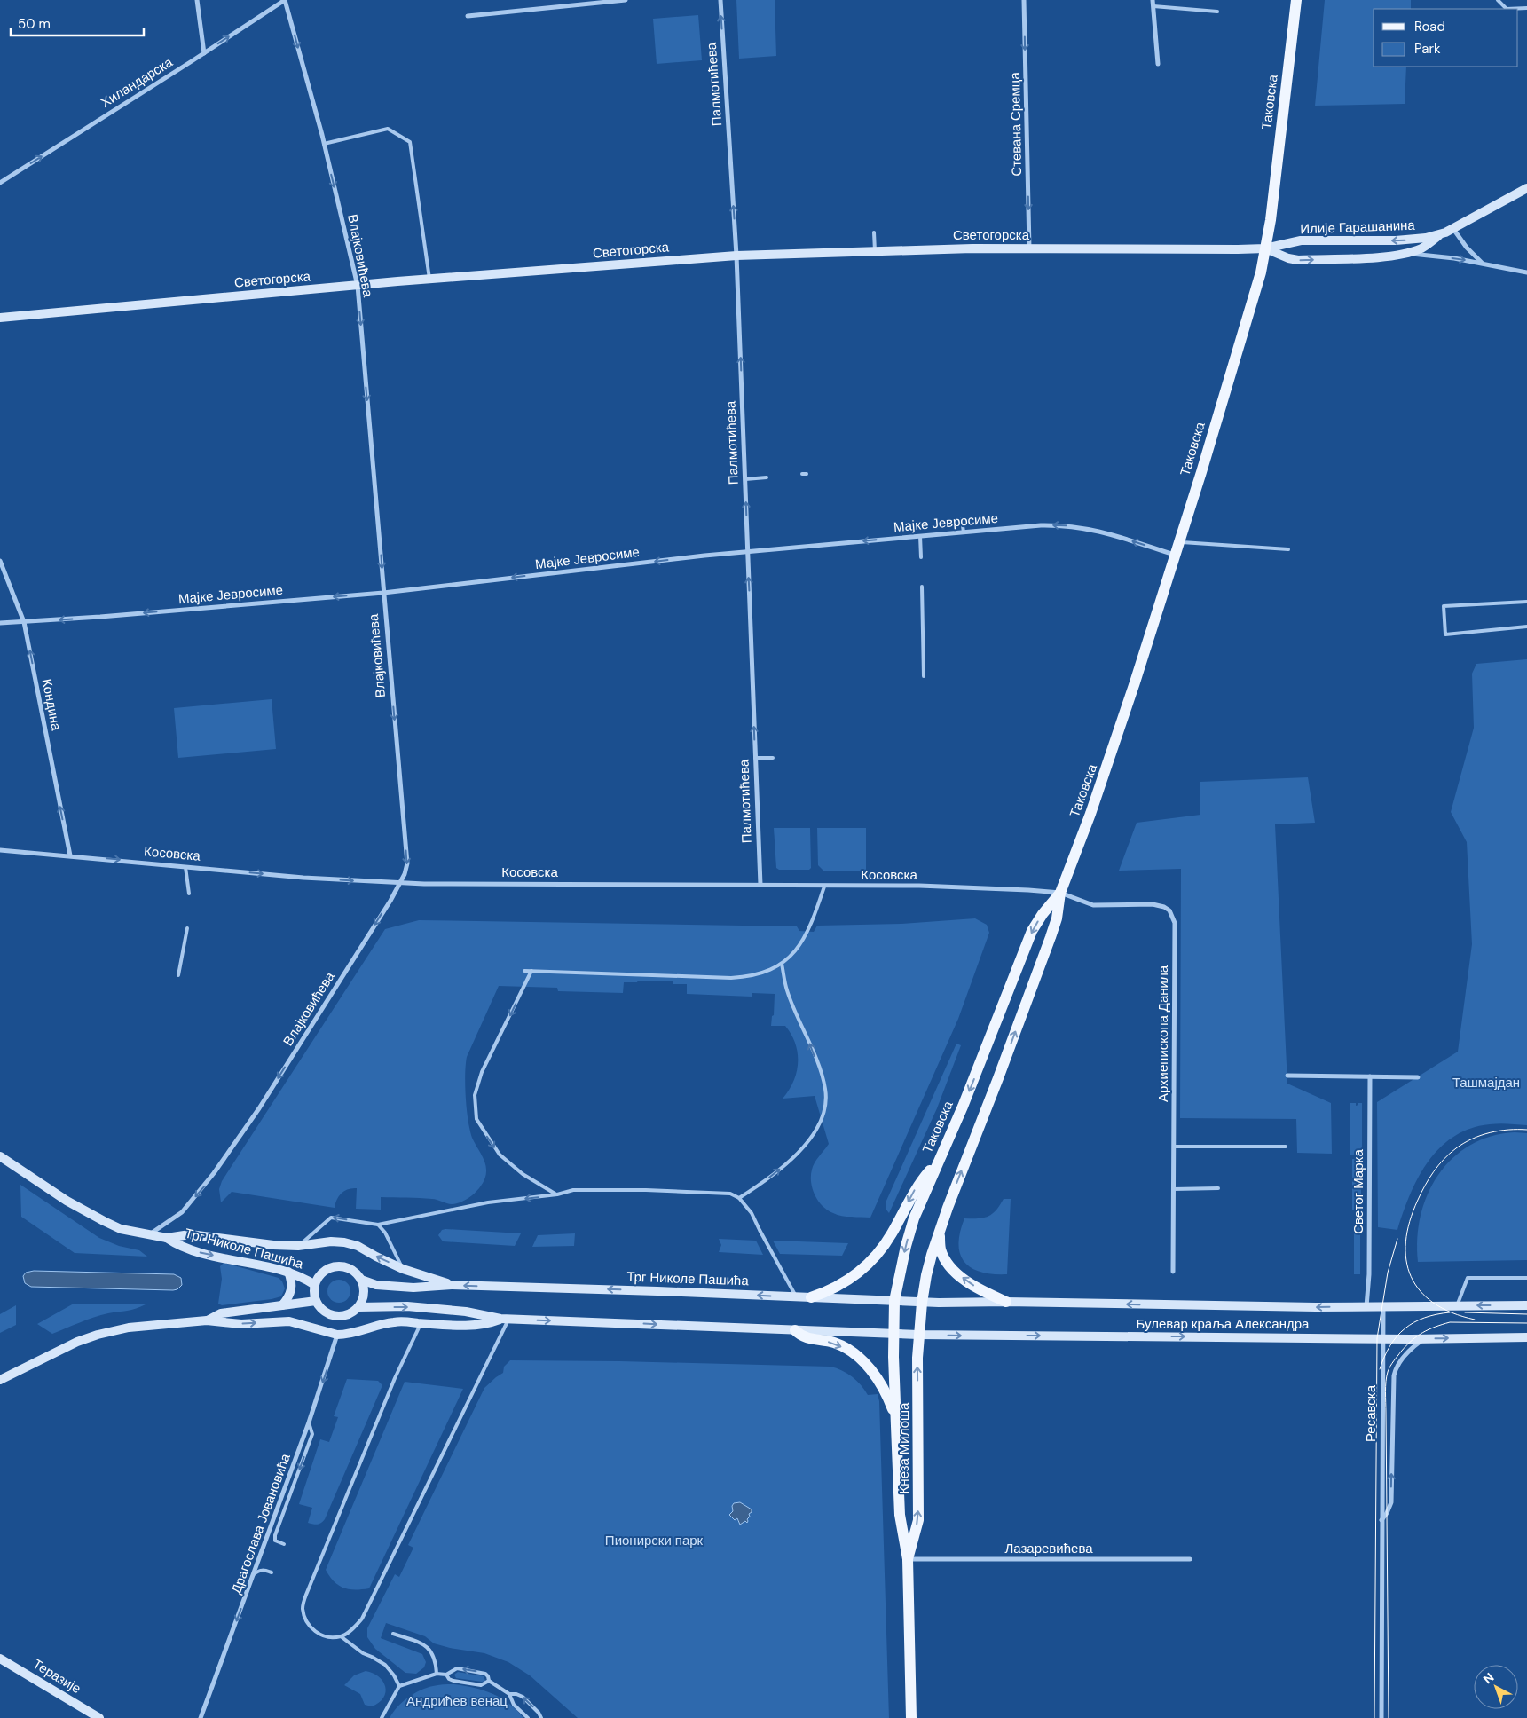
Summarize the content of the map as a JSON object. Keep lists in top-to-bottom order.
{
  "streets": {
    "main road": [
      "Таковска",
      "Илије Гарашанина",
      "Светогорска",
      "Трг Николе Пашића",
      "Булевар краља Александра",
      "Кнеза Милоша",
      "Теразије"
    ],
    "street": [
      "Хиландарска",
      "Палмотићева",
      "Стевана Сремца",
      "Влајковићева",
      "Мајке Јевросиме",
      "Кондина",
      "Косовска",
      "Архиепископа Данила",
      "Светог Марка",
      "Ресавска",
      "Драгослава Јовановића",
      "Лазаревићева"
    ]
  },
  "crossings": [
    ["Хиландарска", "Влајковићева"],
    ["Палмотићева", "Светогорска"],
    ["Палмотићева", "Мајке Јевросиме"],
    ["Палмотићева", "Косовска"],
    ["Таковска", "Илије Гарашанина"],
    ["Таковска", "Светогорска"],
    ["Таковска", "Мајке Јевросиме"],
    ["Таковска", "Косовска"],
    ["Таковска", "Архиепископа Данила"],
    ["Таковска", "Трг Николе Пашића"],
    ["Таковска", "Булевар краља Александра"],
    ["Таковска", "Кнеза Милоша"],
    ["Стевана Сремца", "Светогорска"],
    ["Илије Гарашанина", "Светогорска"],
    ["Светогорска", "Влајковићева"],
    ["Влајковићева", "Мајке Јевросиме"],
    ["Влајковићева", "Косовска"],
    ["Влајковићева", "Трг Николе Пашића"],
    ["Мајке Јевросиме", "Кондина"],
    ["Кондина", "Косовска"],
    ["Косовска", "Архиепископа Данила"],
    ["Светог Марка", "Булевар краља Александра"],
    ["Трг Николе Пашића", "Булевар краља Александра"],
    ["Булевар краља Александра", "Ресавска"],
    ["Булевар краља Александра", "Кнеза Милоша"],
    ["Кнеза Милоша", "Лазаревићева"]
  ],
  "one_way": [
    "Хиландарска",
    "Палмотићева",
    "Стевана Сремца",
    "Влајковићева",
    "Мајке Јевросиме",
    "Кондина",
    "Драгослава Јовановића"
  ],
  "parks": ["Ташмајдан", "Пионирски парк", "Андрићев венац"],
  "legend": ["Road", "Park"],
  "scale_bar": "50 m",
  "north": "top left"
}
